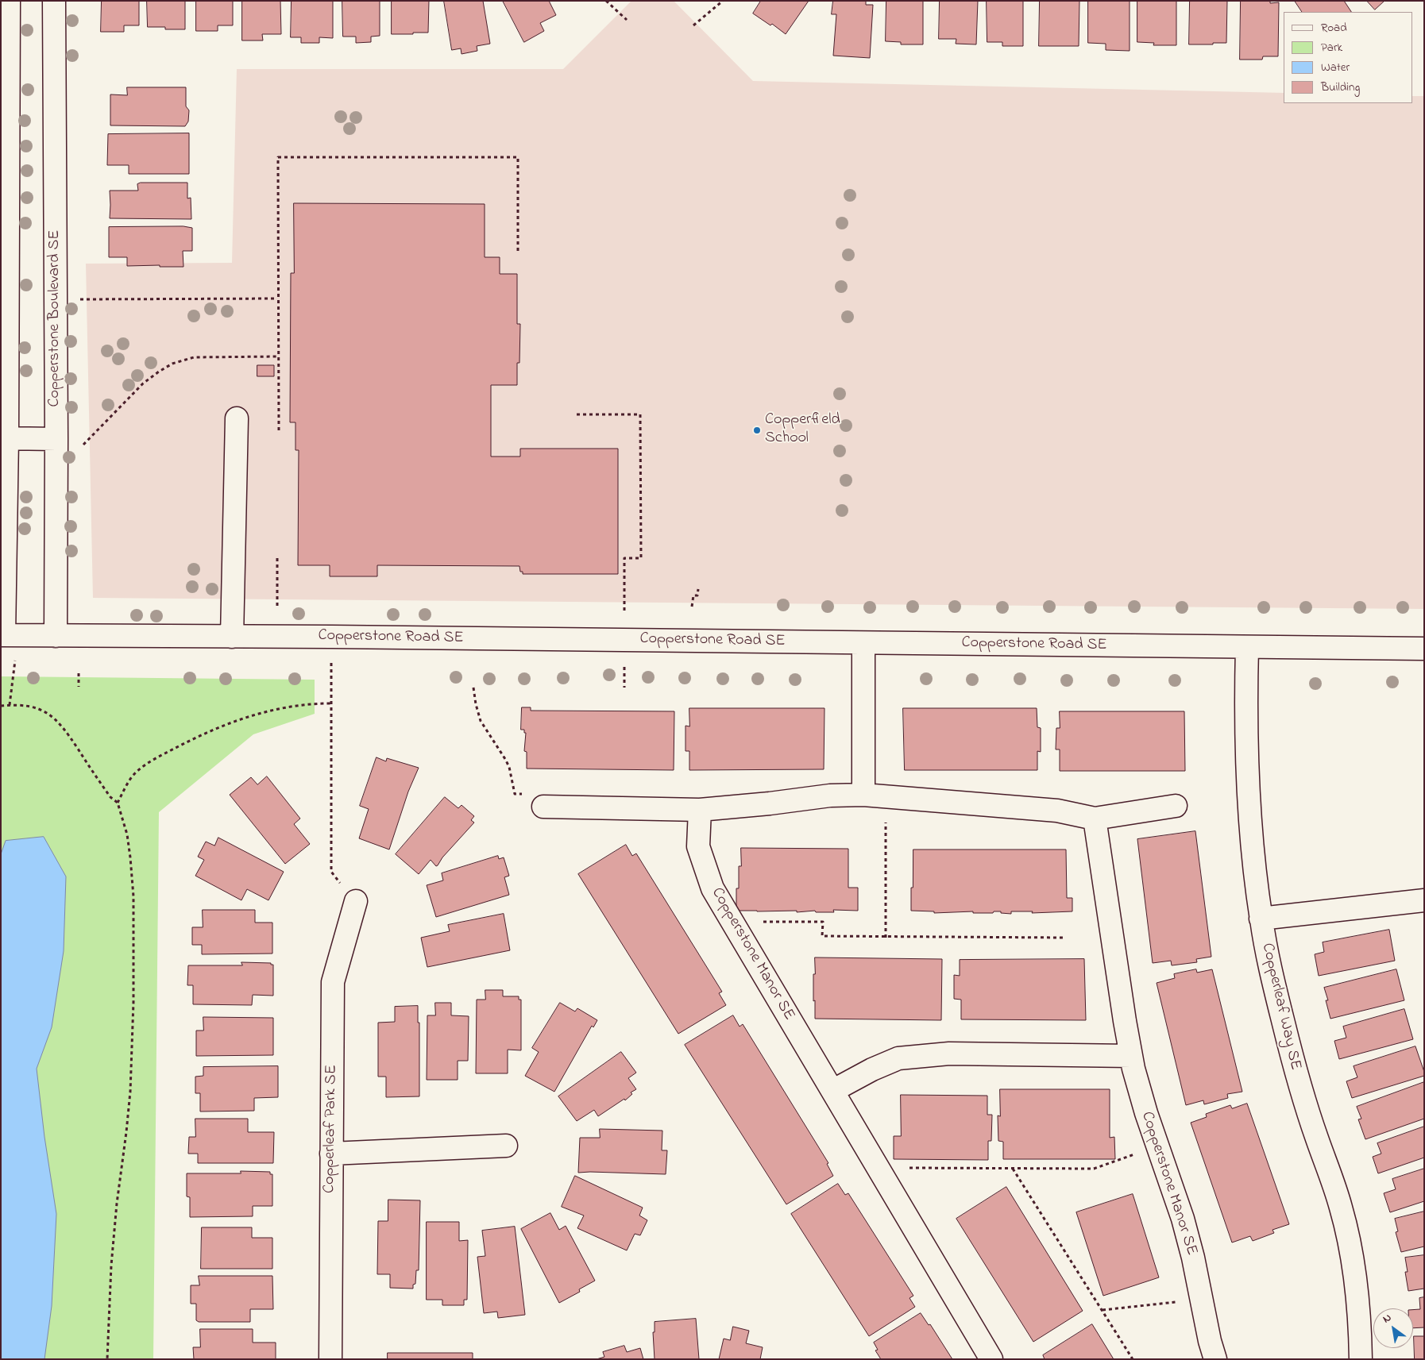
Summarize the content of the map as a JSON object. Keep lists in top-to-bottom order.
{
  "streets": {
    "street": [
      "Copperstone Boulevard SE",
      "Copperstone Road SE",
      "Copperstone Manor SE",
      "Copperleaf Way SE",
      "Copperleaf Park SE"
    ]
  },
  "crossings": [
    ["Copperstone Boulevard SE", "Copperstone Road SE"],
    ["Copperstone Road SE", "Copperleaf Way SE"]
  ],
  "places": ["Copperfield School"],
  "legend": [
    "Road",
    "Park",
    "Water",
    "Building"
  ],
  "north": "top left"
}
